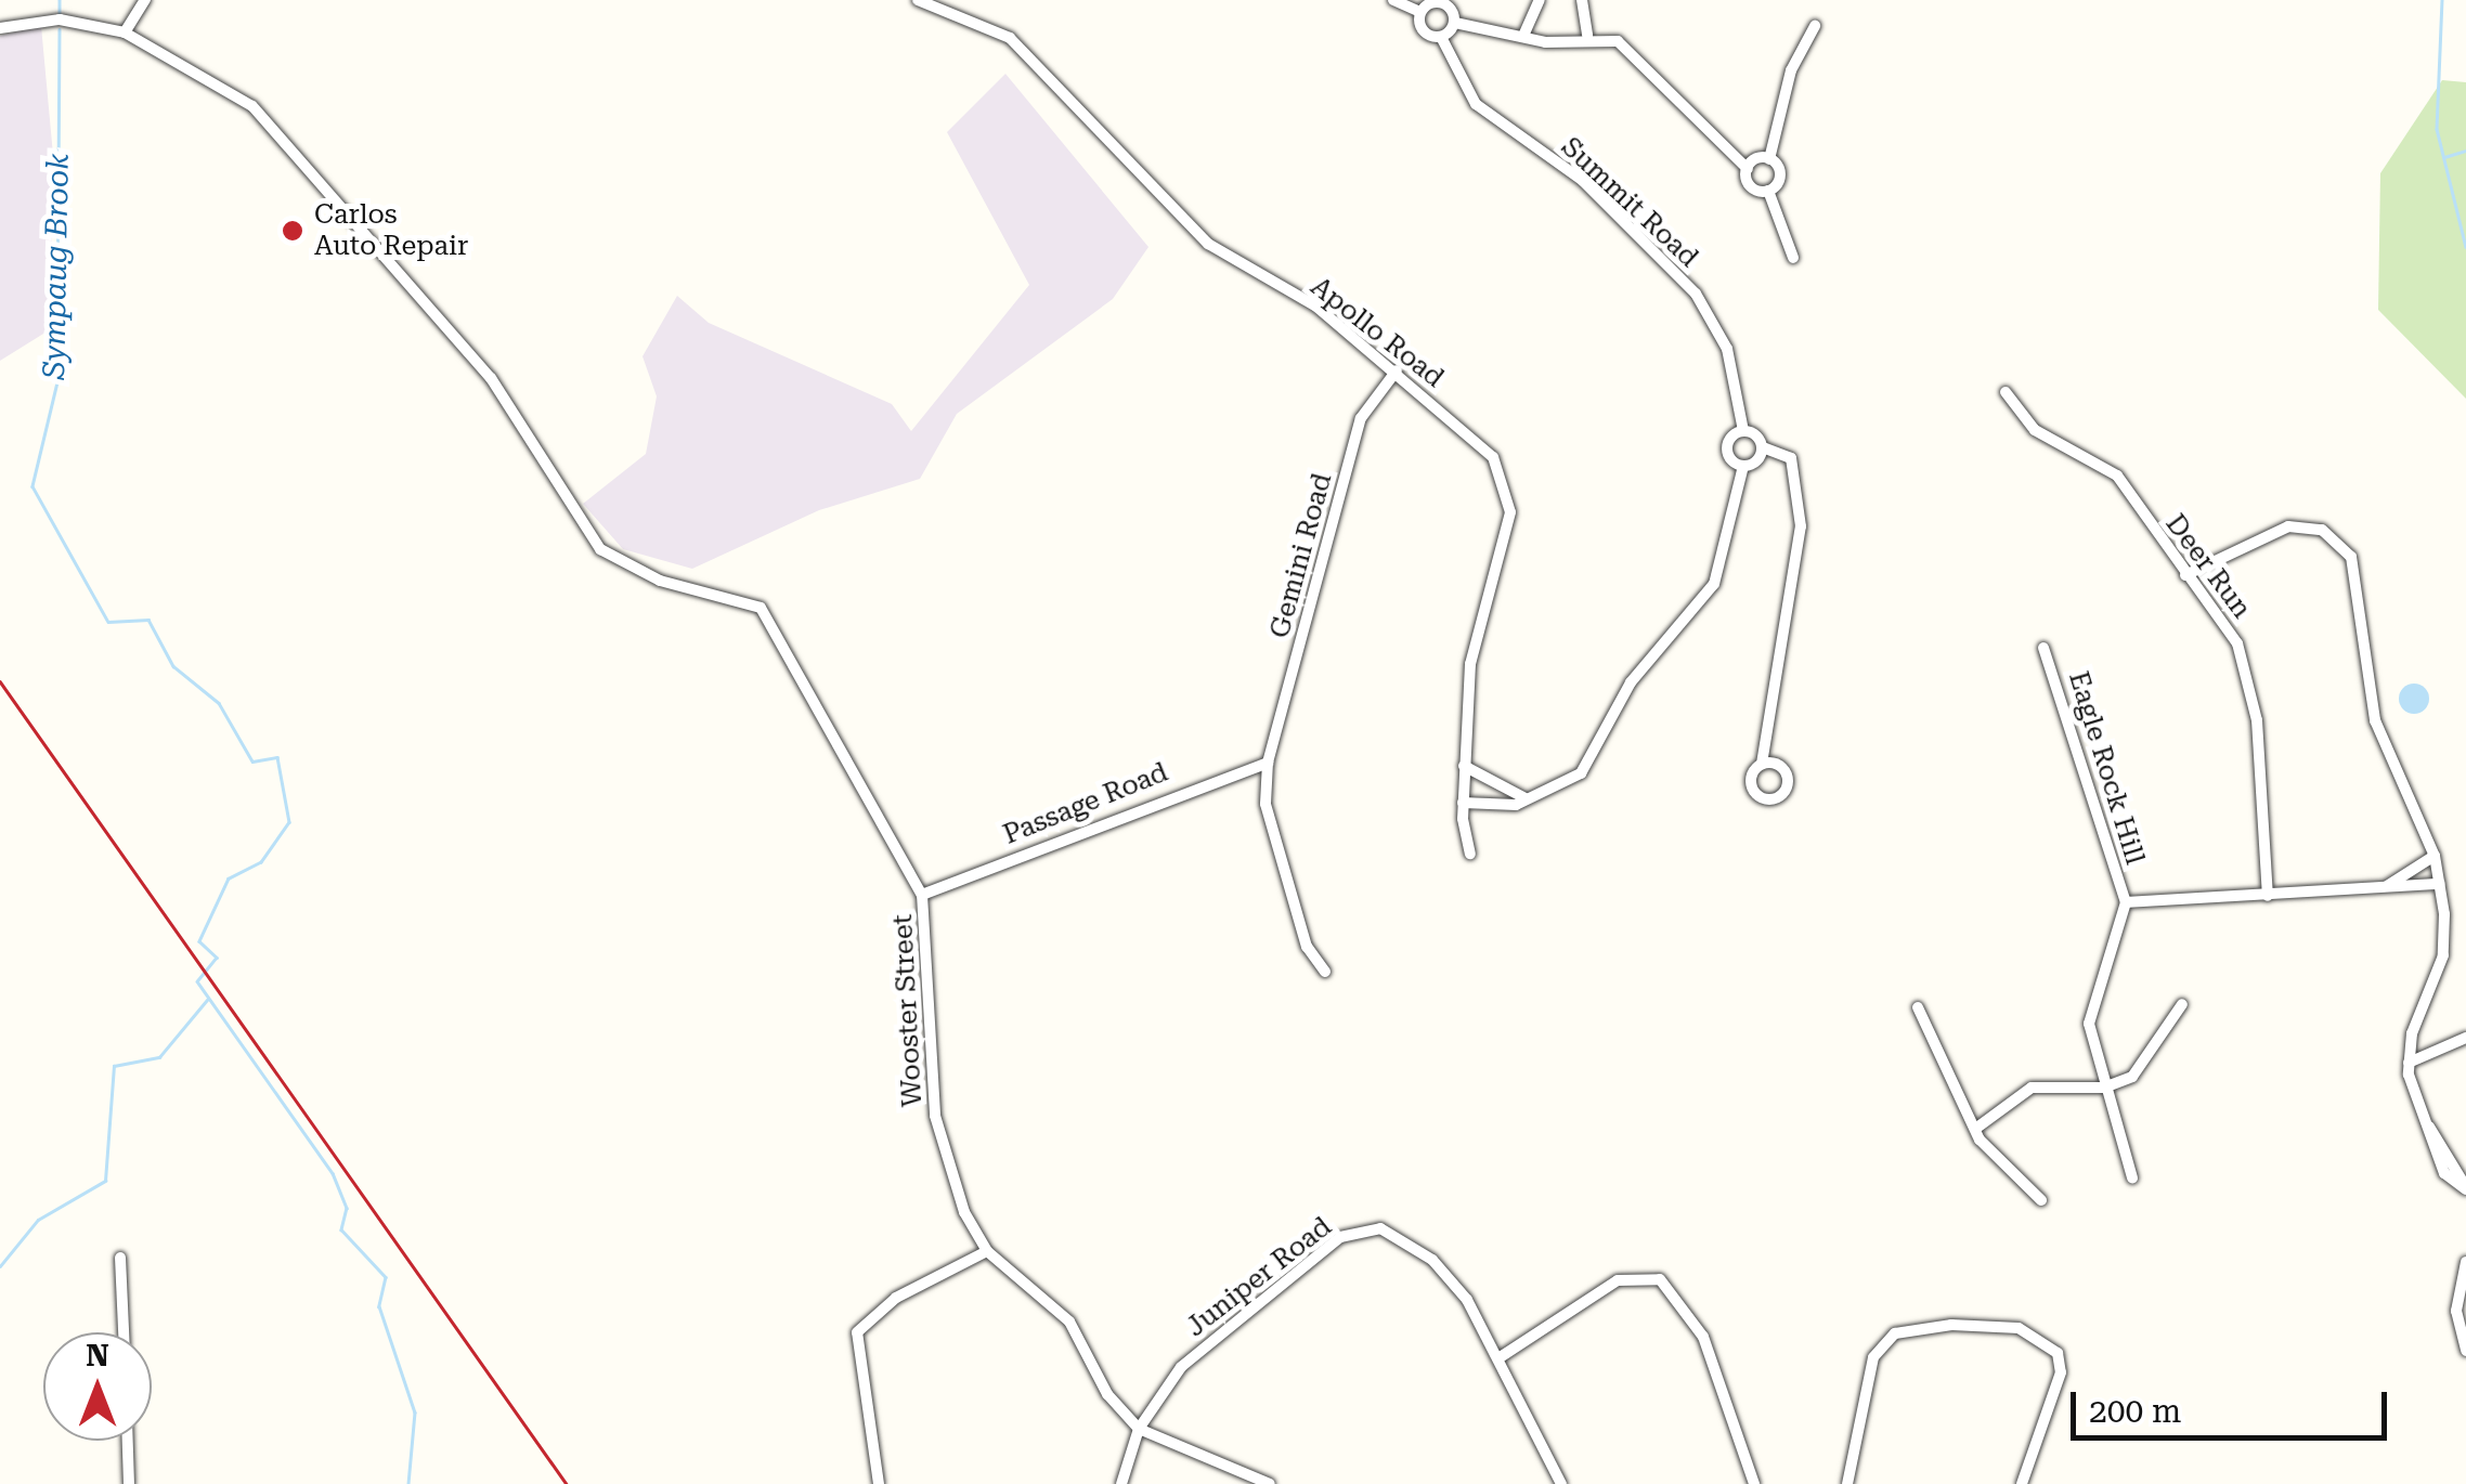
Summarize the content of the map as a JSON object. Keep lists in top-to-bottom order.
{
  "streets": {
    "street": [
      "Summit Road",
      "Apollo Road",
      "Gemini Road",
      "Deer Run",
      "Eagle Rock Hill",
      "Passage Road",
      "Wooster Street",
      "Juniper Road"
    ]
  },
  "crossings": [
    ["Summit Road", "Apollo Road"],
    ["Apollo Road", "Gemini Road"],
    ["Gemini Road", "Passage Road"],
    ["Passage Road", "Wooster Street"],
    ["Wooster Street", "Juniper Road"]
  ],
  "water": ["Sympaug Brook"],
  "places": ["Carlos Auto Repair"],
  "scale_bar": "200 m",
  "north": "top"
}
